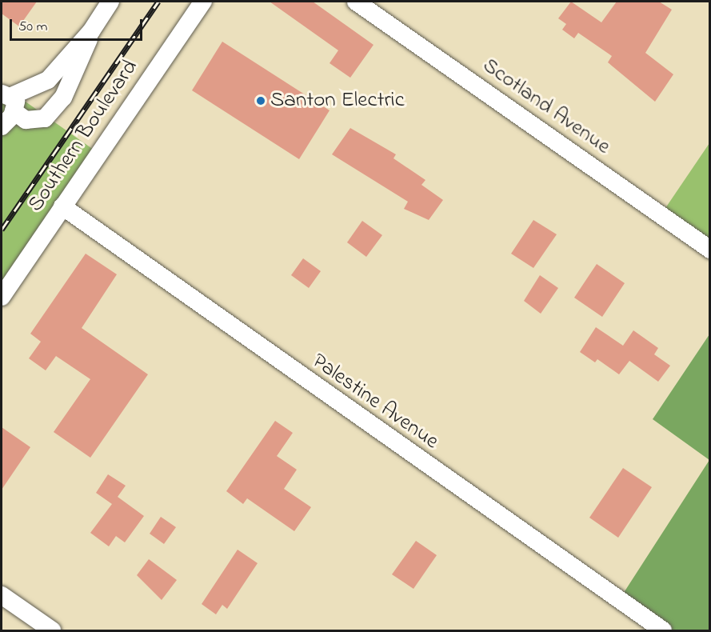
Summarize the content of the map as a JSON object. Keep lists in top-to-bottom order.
{
  "streets": {
    "street": ["Scotland Avenue", "Southern Boulevard", "Palestine Avenue"]
  },
  "crossings": [
    ["Southern Boulevard", "Palestine Avenue"]
  ],
  "places": ["Santon Electric"],
  "scale_bar": "50 m"
}
